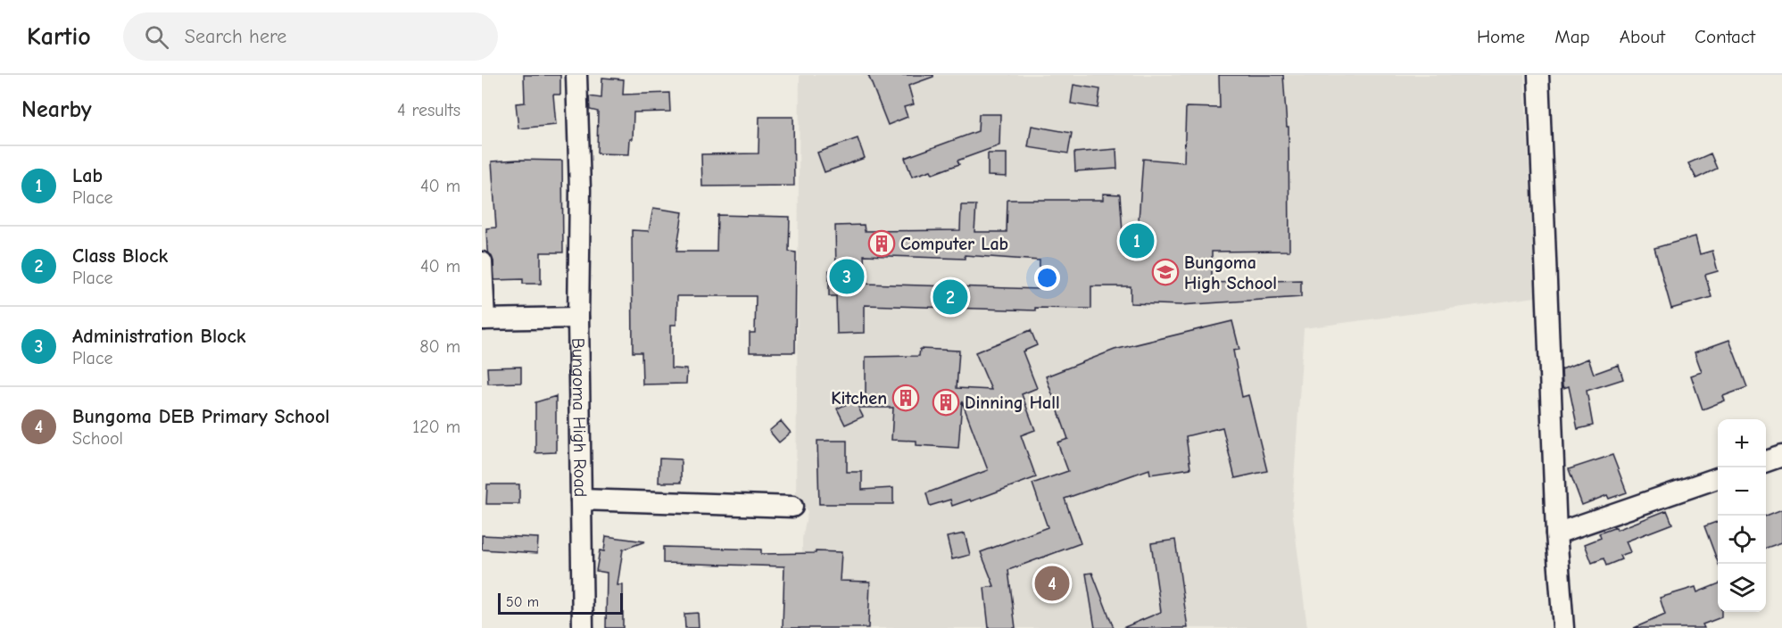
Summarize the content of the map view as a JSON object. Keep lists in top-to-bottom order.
{
  "streets": {
    "street": ["Bungoma High Road"]
  },
  "places": {
    "building": ["Computer Lab", "Kitchen", "Dinning Hall"],
    "school or university": ["Bungoma High School"]
  },
  "scale_bar": "50 m",
  "page": {
    "header": "Kartio",
    "search": "Search here",
    "nav": [
      "Home",
      "Map",
      "About",
      "Contact"
    ],
    "heading": ["Nearby", "4 results"],
    "list": [
      {
        "mark": "1",
        "name": "Lab",
        "note": "Place",
        "value": "40 m"
      },
      {
        "mark": "2",
        "name": "Class Block",
        "note": "Place",
        "value": "40 m"
      },
      {
        "mark": "3",
        "name": "Administration Block",
        "note": "Place",
        "value": "80 m"
      },
      {
        "mark": "4",
        "name": "Bungoma DEB Primary School",
        "note": "School",
        "value": "120 m"
      }
    ],
    "pins": [
      "1",
      "3",
      "2",
      "4"
    ],
    "map_buttons": ["+", "−"],
    "scale": "50 m"
  }
}
